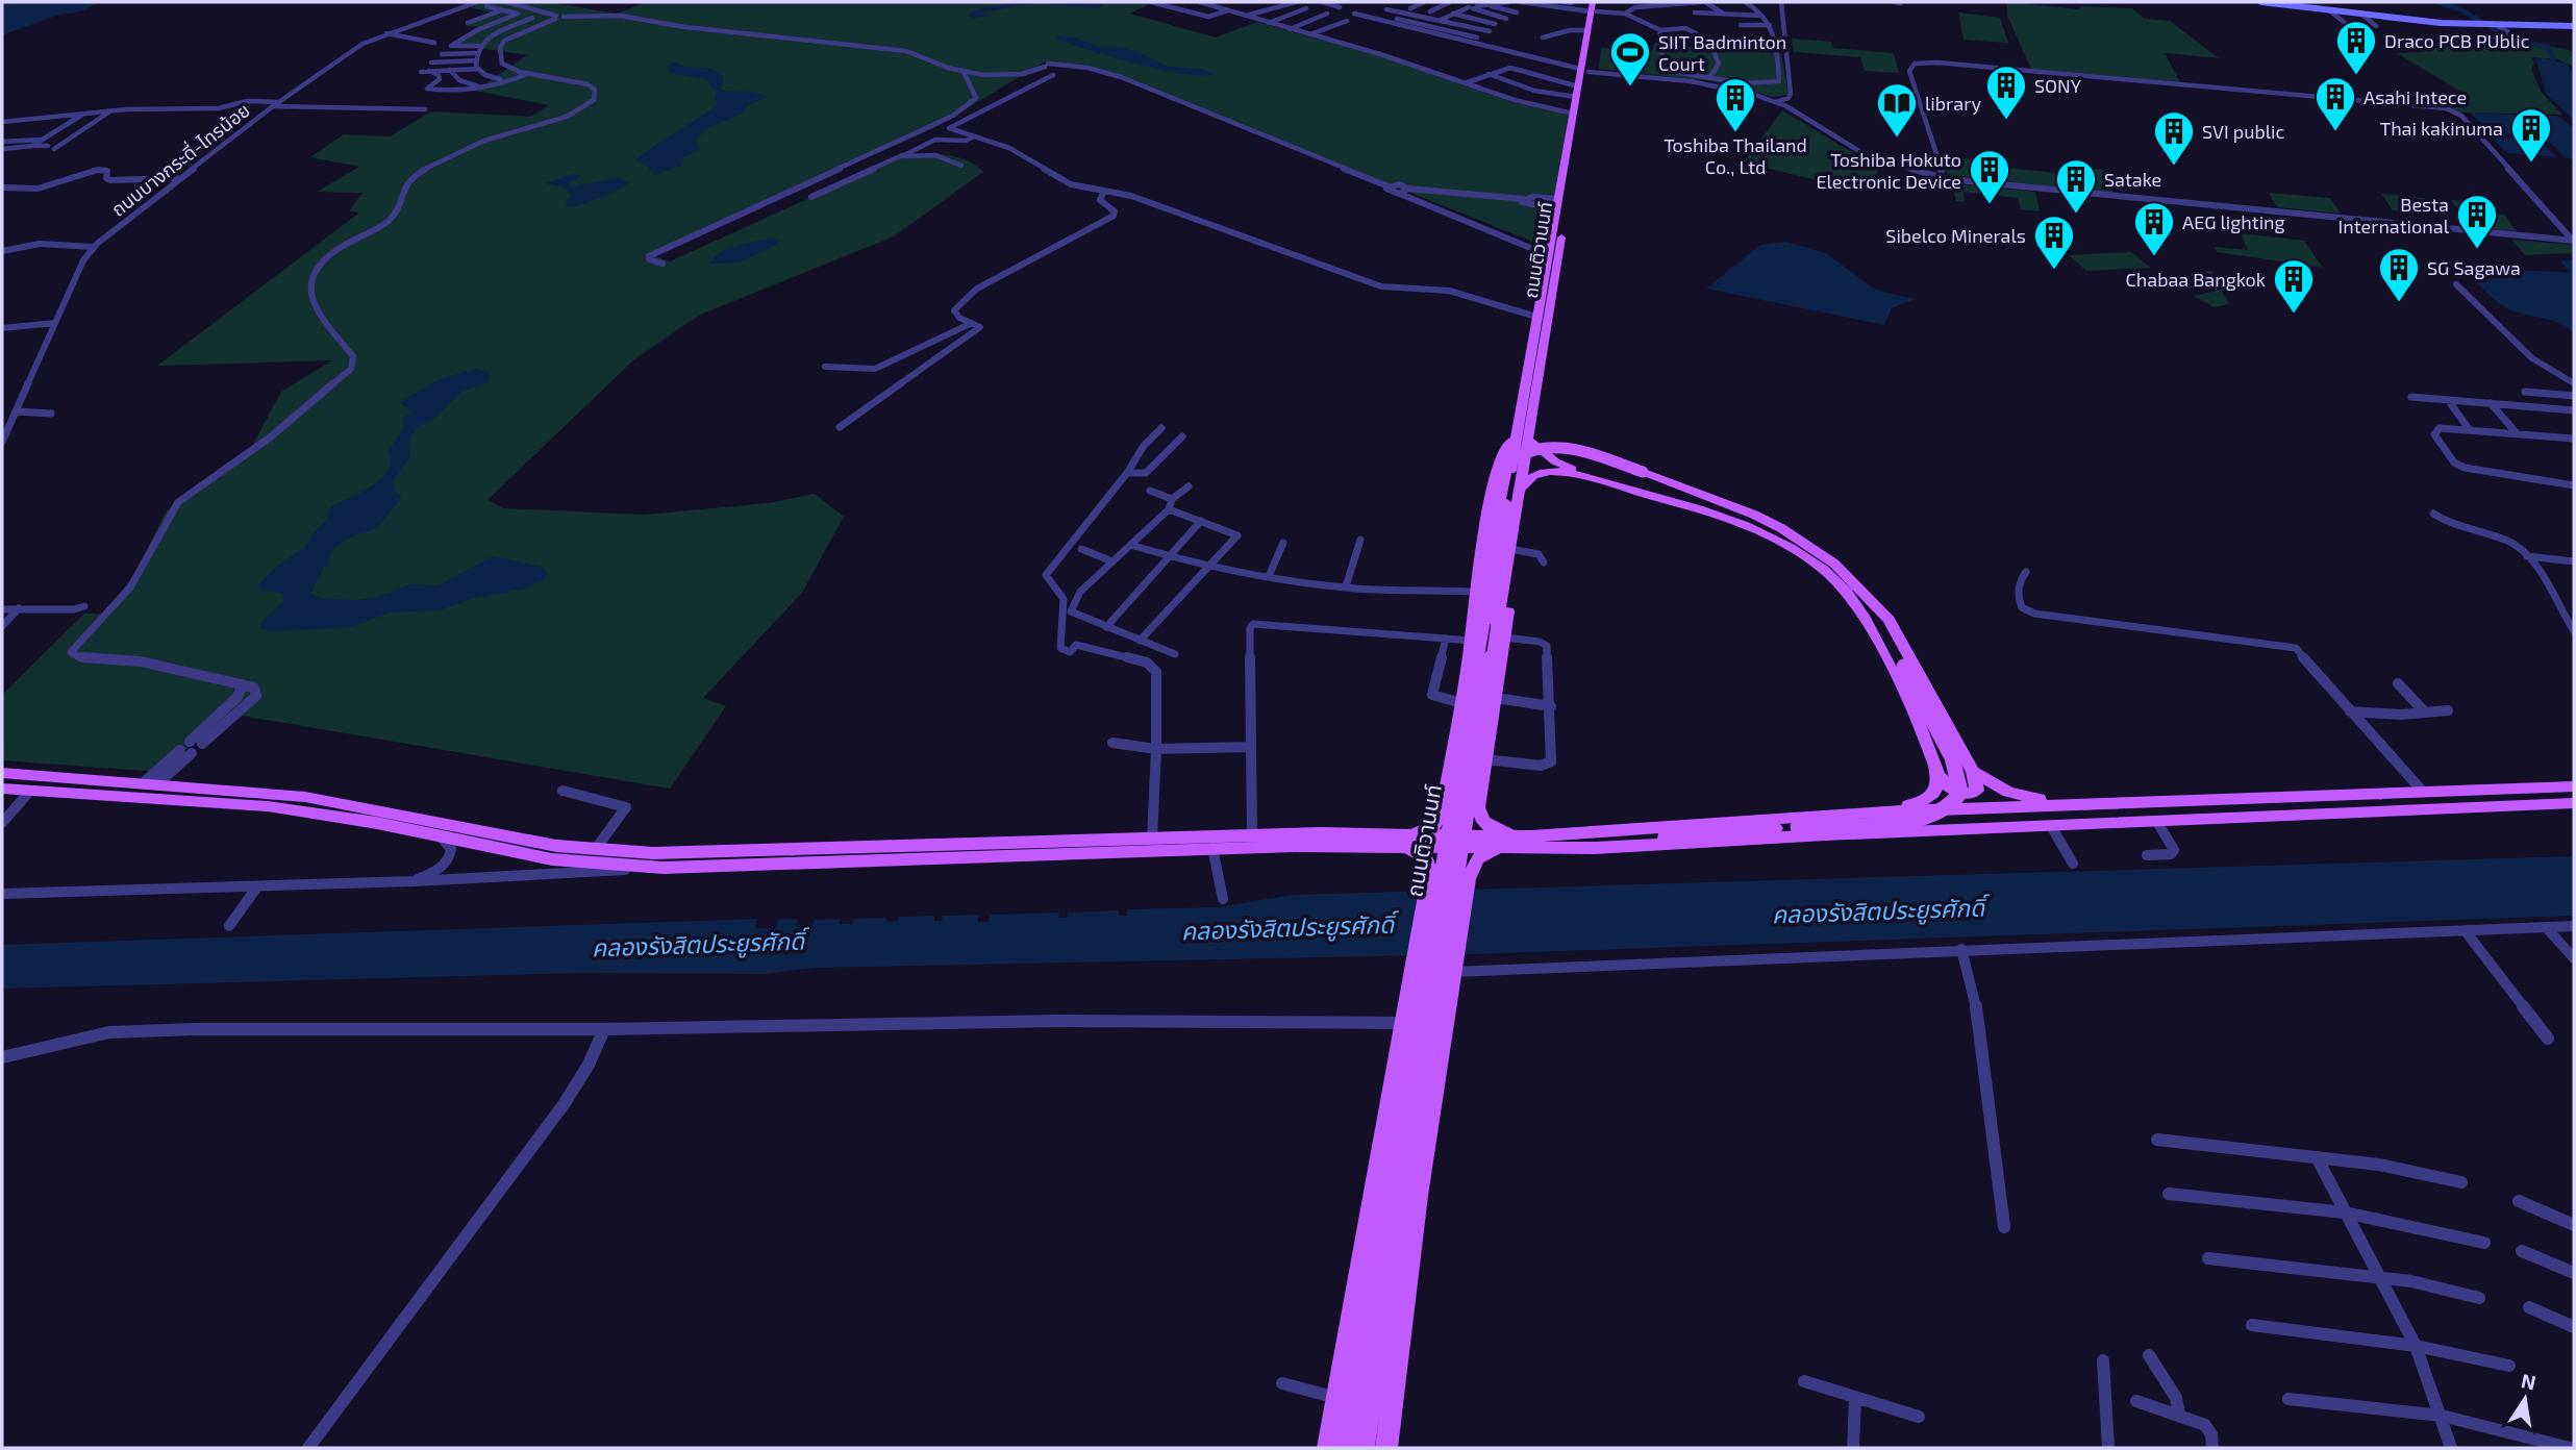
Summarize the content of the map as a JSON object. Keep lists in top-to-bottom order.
{
  "streets": {
    "main road": ["ถนนติวานนท์"],
    "street": ["ถนนบางกระดี่-ไทรน้อย"]
  },
  "water": ["คลองรังสิตประยูรศักดิ์"],
  "places": {
    "building": [
      "Draco PCB PUblic",
      "SONY",
      "Asahi Intece",
      "Toshiba Thailand Co., Ltd",
      "Thai kakinuma",
      "SVI public",
      "Toshiba Hokuto Electronic Device",
      "Satake",
      "Besta International",
      "AEG lighting",
      "Sibelco Minerals",
      "SG Sagawa",
      "Chabaa Bangkok"
    ],
    "sports": ["SIIT Badminton Court"],
    "library": ["library"]
  },
  "north": "top"
}
